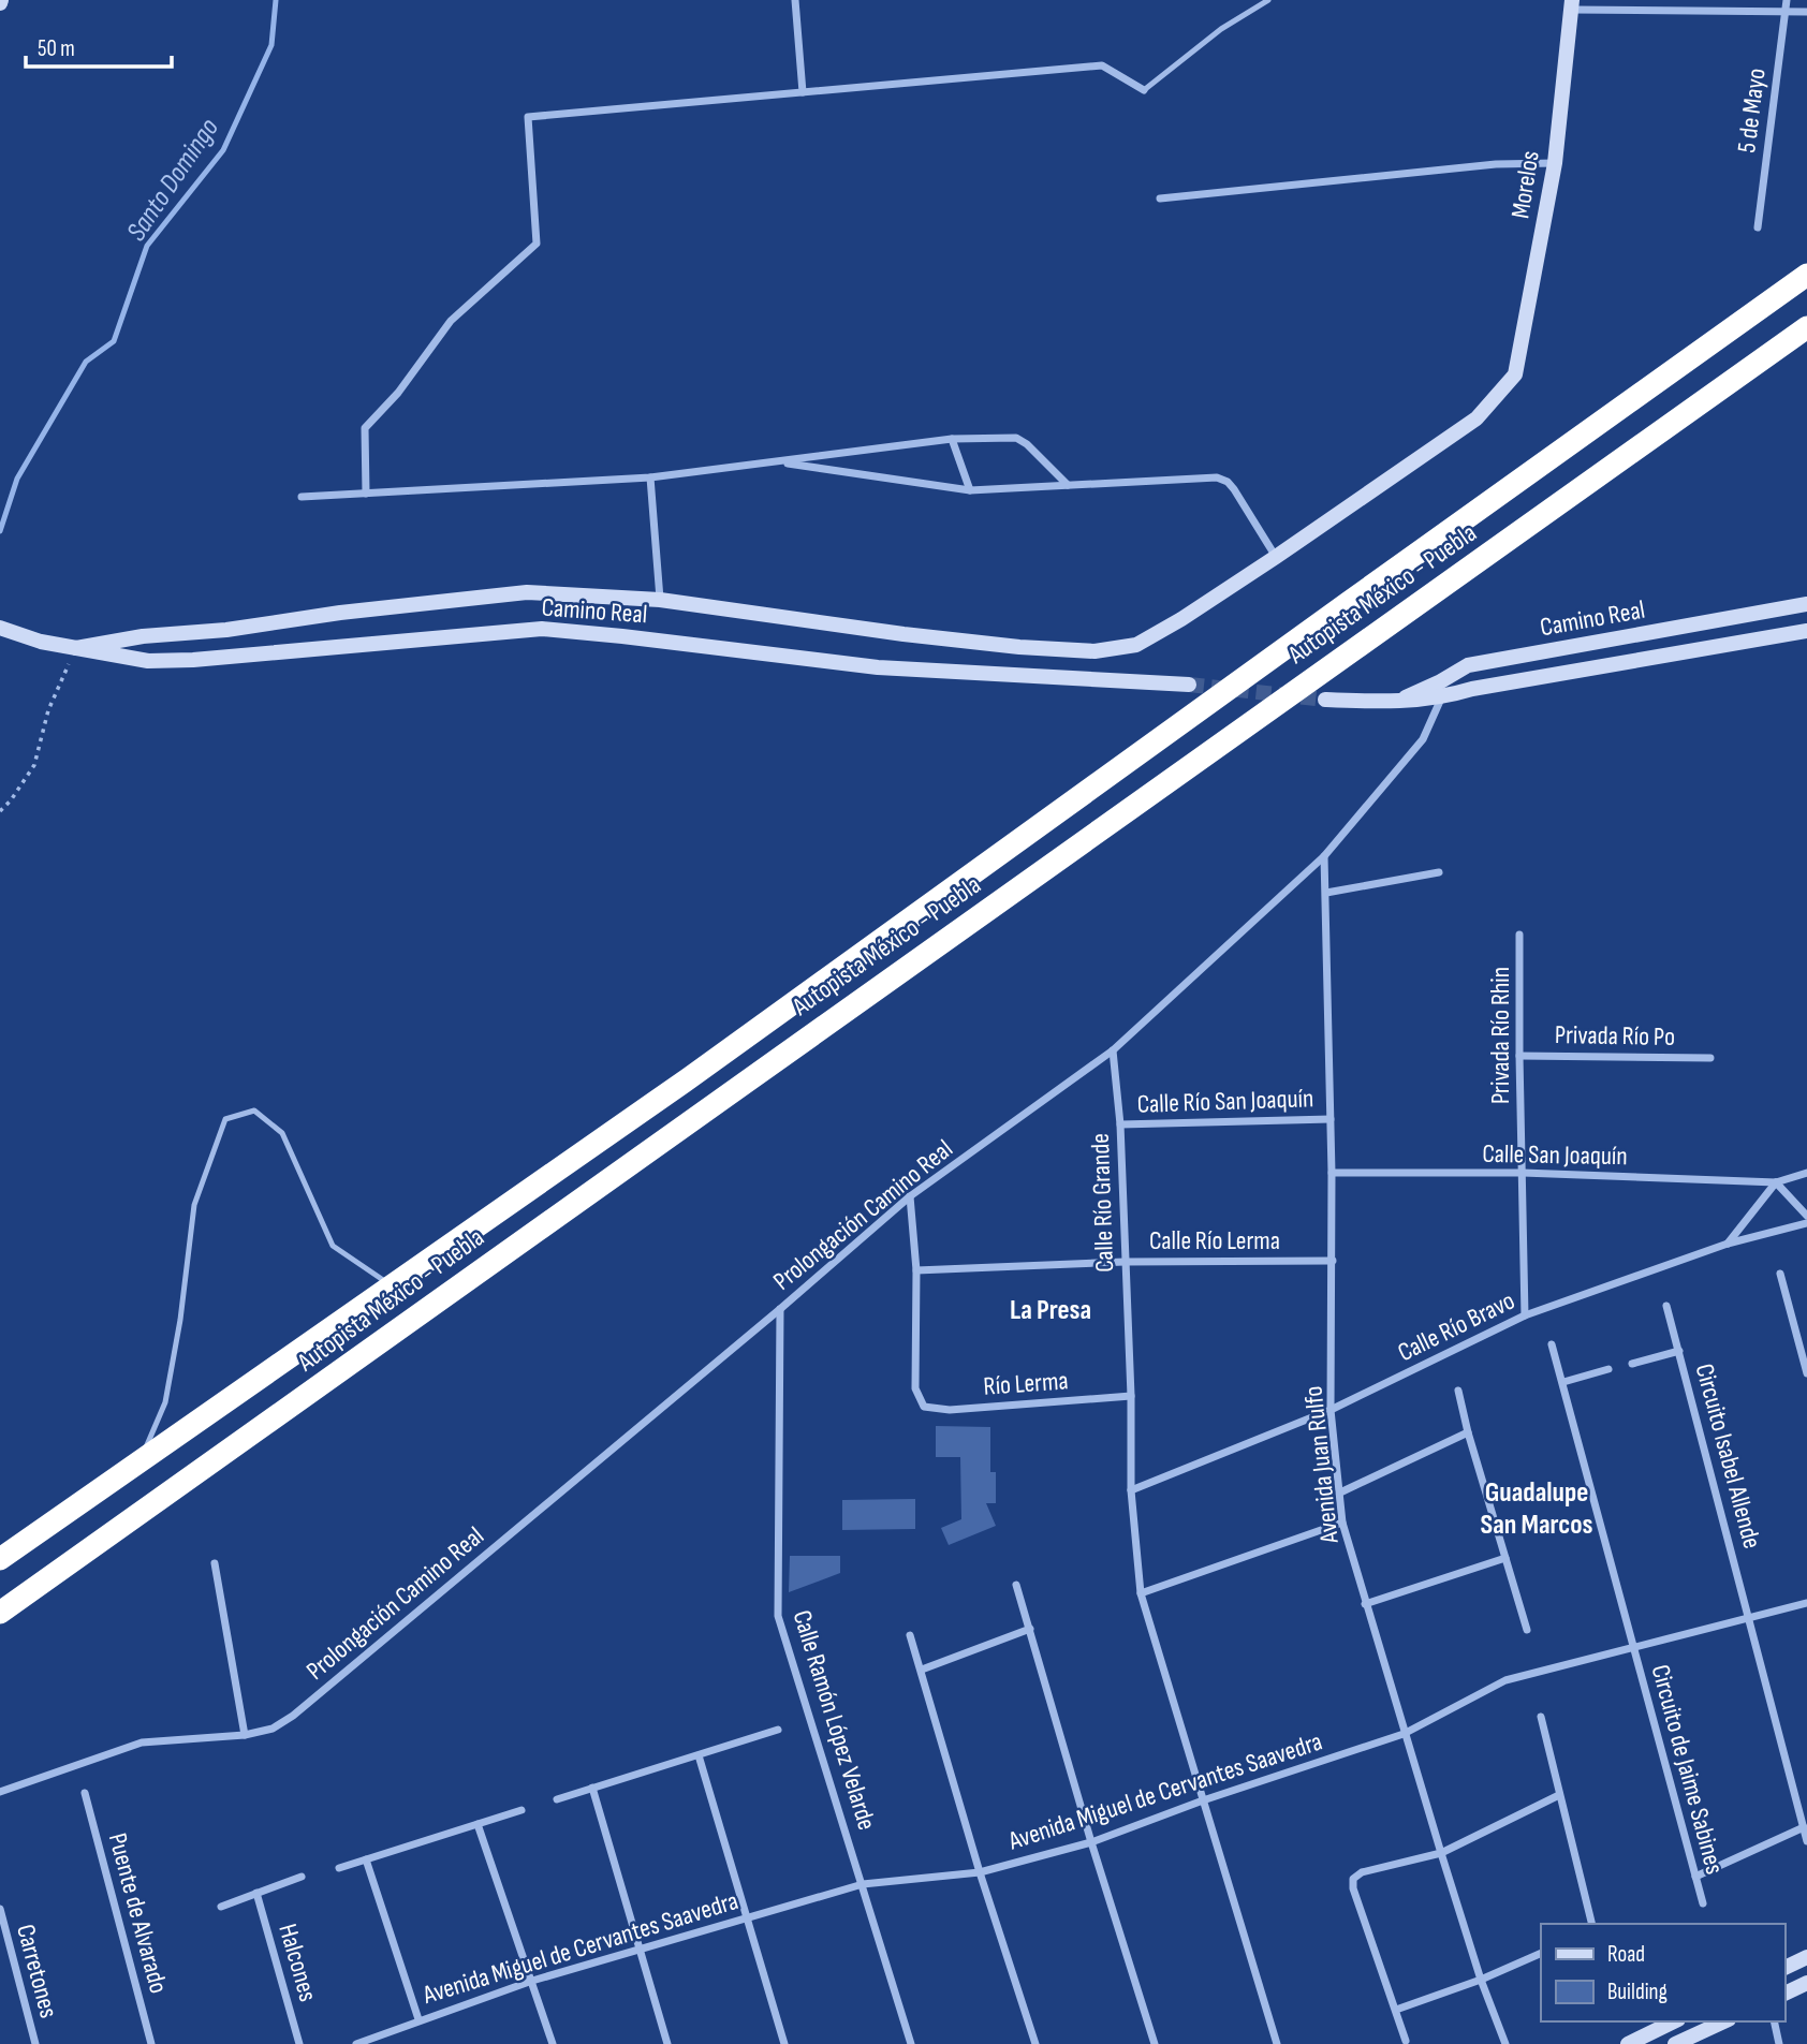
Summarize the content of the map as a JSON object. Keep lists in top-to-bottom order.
{
  "streets": {
    "highway": ["Autopista México - Puebla"],
    "street": [
      "5 de Mayo",
      "Morelos",
      "Camino Real",
      "Privada Río Rhin",
      "Privada Río Po",
      "Calle Río San Joaquín",
      "Calle San Joaquín",
      "Calle Río Grande",
      "Prolongación Camino Real",
      "Calle Río Lerma",
      "Calle Río Bravo",
      "Río Lerma",
      "Circuito Isabel Allende",
      "Avenida Juan Rulfo",
      "Calle Ramón López Velarde",
      "Circuito de Jaime Sabines",
      "Avenida Miguel de Cervantes Saavedra",
      "Puente de Alvarado",
      "Halcones",
      "Carretones"
    ]
  },
  "crossings": [
    ["Camino Real", "Prolongación Camino Real"],
    ["Privada Río Rhin", "Privada Río Po"],
    ["Privada Río Rhin", "Calle San Joaquín"],
    ["Privada Río Rhin", "Calle Río Bravo"],
    ["Calle Río San Joaquín", "Calle Río Grande"],
    ["Calle Río San Joaquín", "Avenida Juan Rulfo"],
    ["Calle San Joaquín", "Avenida Juan Rulfo"],
    ["Calle Río Grande", "Prolongación Camino Real"],
    ["Calle Río Grande", "Calle Río Lerma"],
    ["Calle Río Grande", "Calle Río Bravo"],
    ["Calle Río Grande", "Río Lerma"],
    ["Calle Río Grande", "Avenida Miguel de Cervantes Saavedra"],
    ["Prolongación Camino Real", "Avenida Juan Rulfo"],
    ["Prolongación Camino Real", "Calle Ramón López Velarde"],
    ["Calle Río Lerma", "Río Lerma"],
    ["Calle Río Lerma", "Avenida Juan Rulfo"],
    ["Calle Río Bravo", "Avenida Juan Rulfo"],
    ["Circuito Isabel Allende", "Avenida Miguel de Cervantes Saavedra"],
    ["Avenida Juan Rulfo", "Avenida Miguel de Cervantes Saavedra"],
    ["Calle Ramón López Velarde", "Avenida Miguel de Cervantes Saavedra"],
    ["Circuito de Jaime Sabines", "Avenida Miguel de Cervantes Saavedra"]
  ],
  "districts": ["La Presa", "Guadalupe San Marcos"],
  "water": ["Santo Domingo"],
  "legend": ["Road", "Building"],
  "scale_bar": "50 m"
}
